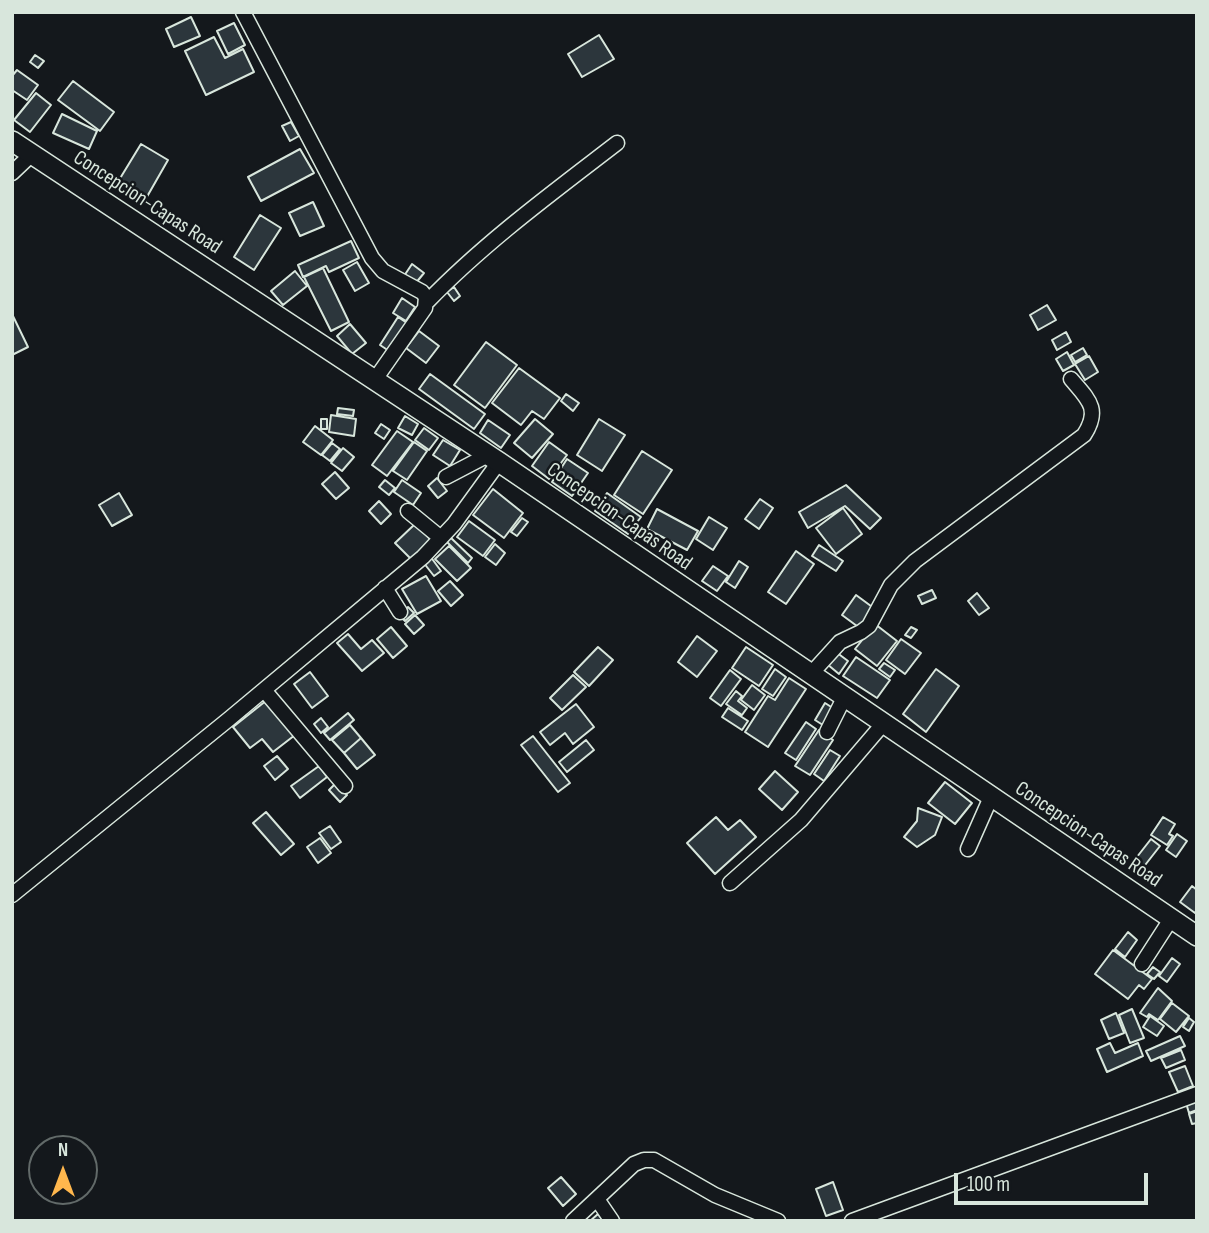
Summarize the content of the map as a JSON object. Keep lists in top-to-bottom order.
{
  "streets": {
    "main road": ["Concepcion-Capas Road"]
  },
  "scale_bar": "100 m",
  "north": "top"
}
